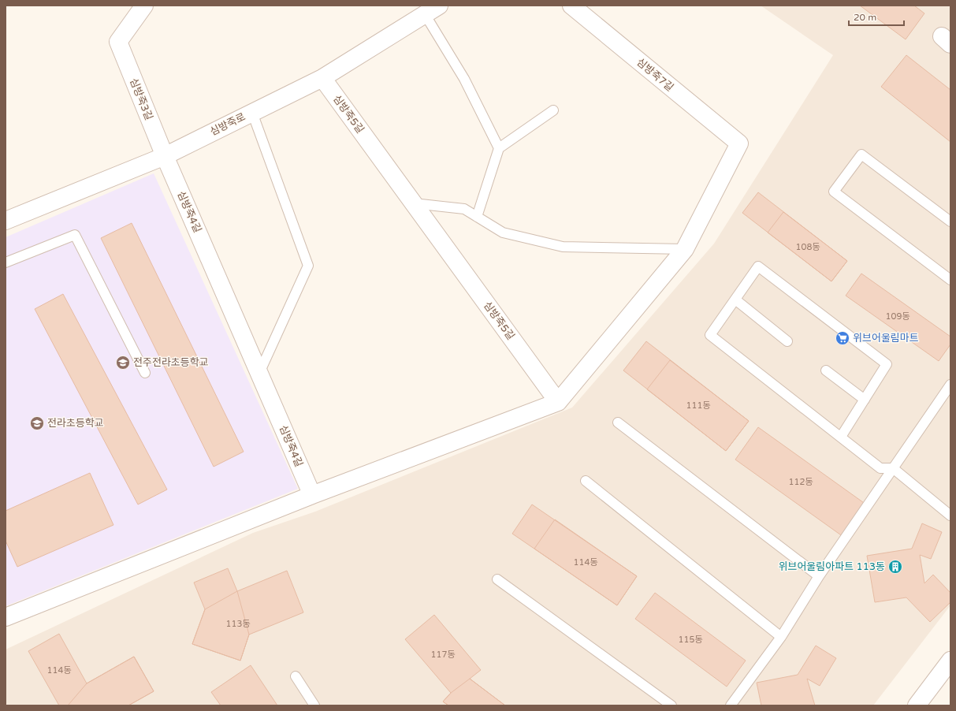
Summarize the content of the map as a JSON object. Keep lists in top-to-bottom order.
{
  "streets": {
    "street": [
      "심방죽7길",
      "심방죽3길",
      "심방죽5길",
      "심방죽로",
      "심방죽4길"
    ]
  },
  "crossings": [
    ["심방죽3길", "심방죽로"],
    ["심방죽3길", "심방죽4길"],
    ["심방죽5길", "심방죽로"],
    ["심방죽로", "심방죽4길"]
  ],
  "places": {
    "supermarket": ["위브어울림마트"],
    "school or university": ["전주전라초등학교", "전라초등학교"],
    "building": ["위브어울림아파트 113동"]
  },
  "house_numbers": [
    "108동",
    "109동",
    "111동",
    "112동",
    "114동",
    "113동",
    "115동",
    "117동",
    "114동"
  ],
  "scale_bar": "20 m"
}
